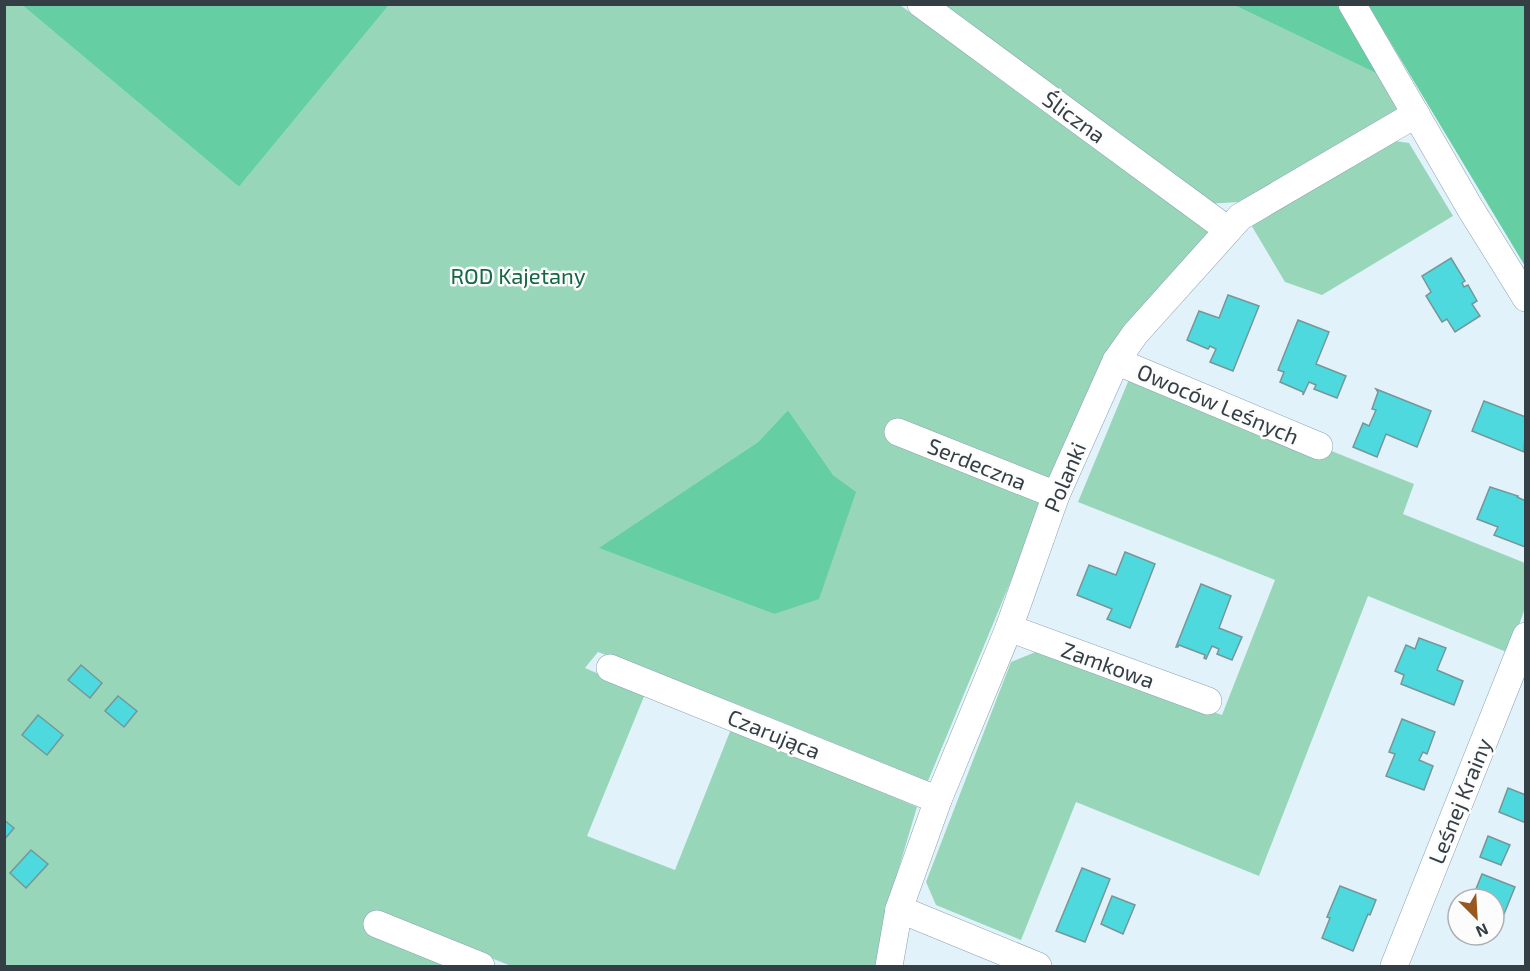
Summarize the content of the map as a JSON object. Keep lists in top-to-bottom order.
{
  "streets": {
    "street": [
      "Śliczna",
      "Owoców Leśnych",
      "Serdeczna",
      "Polanki",
      "Zamkowa",
      "Czarująca",
      "Leśnej Krainy"
    ]
  },
  "crossings": [
    ["Śliczna", "Polanki"],
    ["Owoców Leśnych", "Polanki"],
    ["Serdeczna", "Polanki"],
    ["Polanki", "Zamkowa"],
    ["Polanki", "Czarująca"]
  ],
  "parks": ["ROD Kajetany"],
  "north": "bottom right"
}
